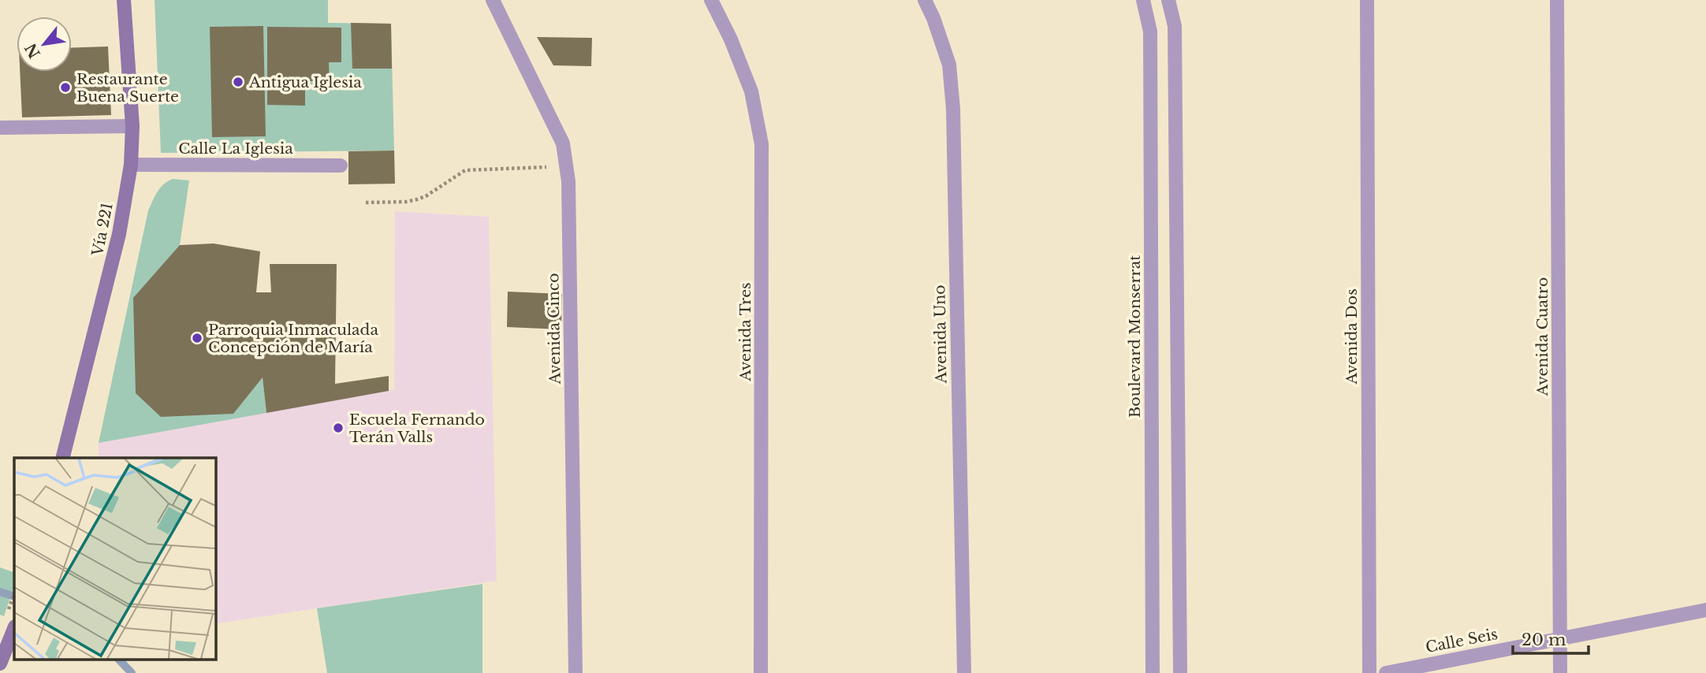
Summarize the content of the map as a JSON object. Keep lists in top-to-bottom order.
{
  "streets": {
    "main road": ["Vía 221"],
    "street": [
      "Calle La Iglesia",
      "Avenida Cinco",
      "Avenida Tres",
      "Avenida Uno",
      "Boulevard Monserrat",
      "Avenida Dos",
      "Avenida Cuatro",
      "Calle Seis"
    ]
  },
  "crossings": [
    ["Calle La Iglesia", "Vía 221"],
    ["Avenida Cuatro", "Calle Seis"]
  ],
  "places": [
    "Antigua Iglesia",
    "Restaurante Buena Suerte",
    "Parroquia Inmaculada Concepción de María",
    "Escuela Fernando Terán Valls"
  ],
  "scale_bar": "20 m",
  "north": "bottom left"
}
